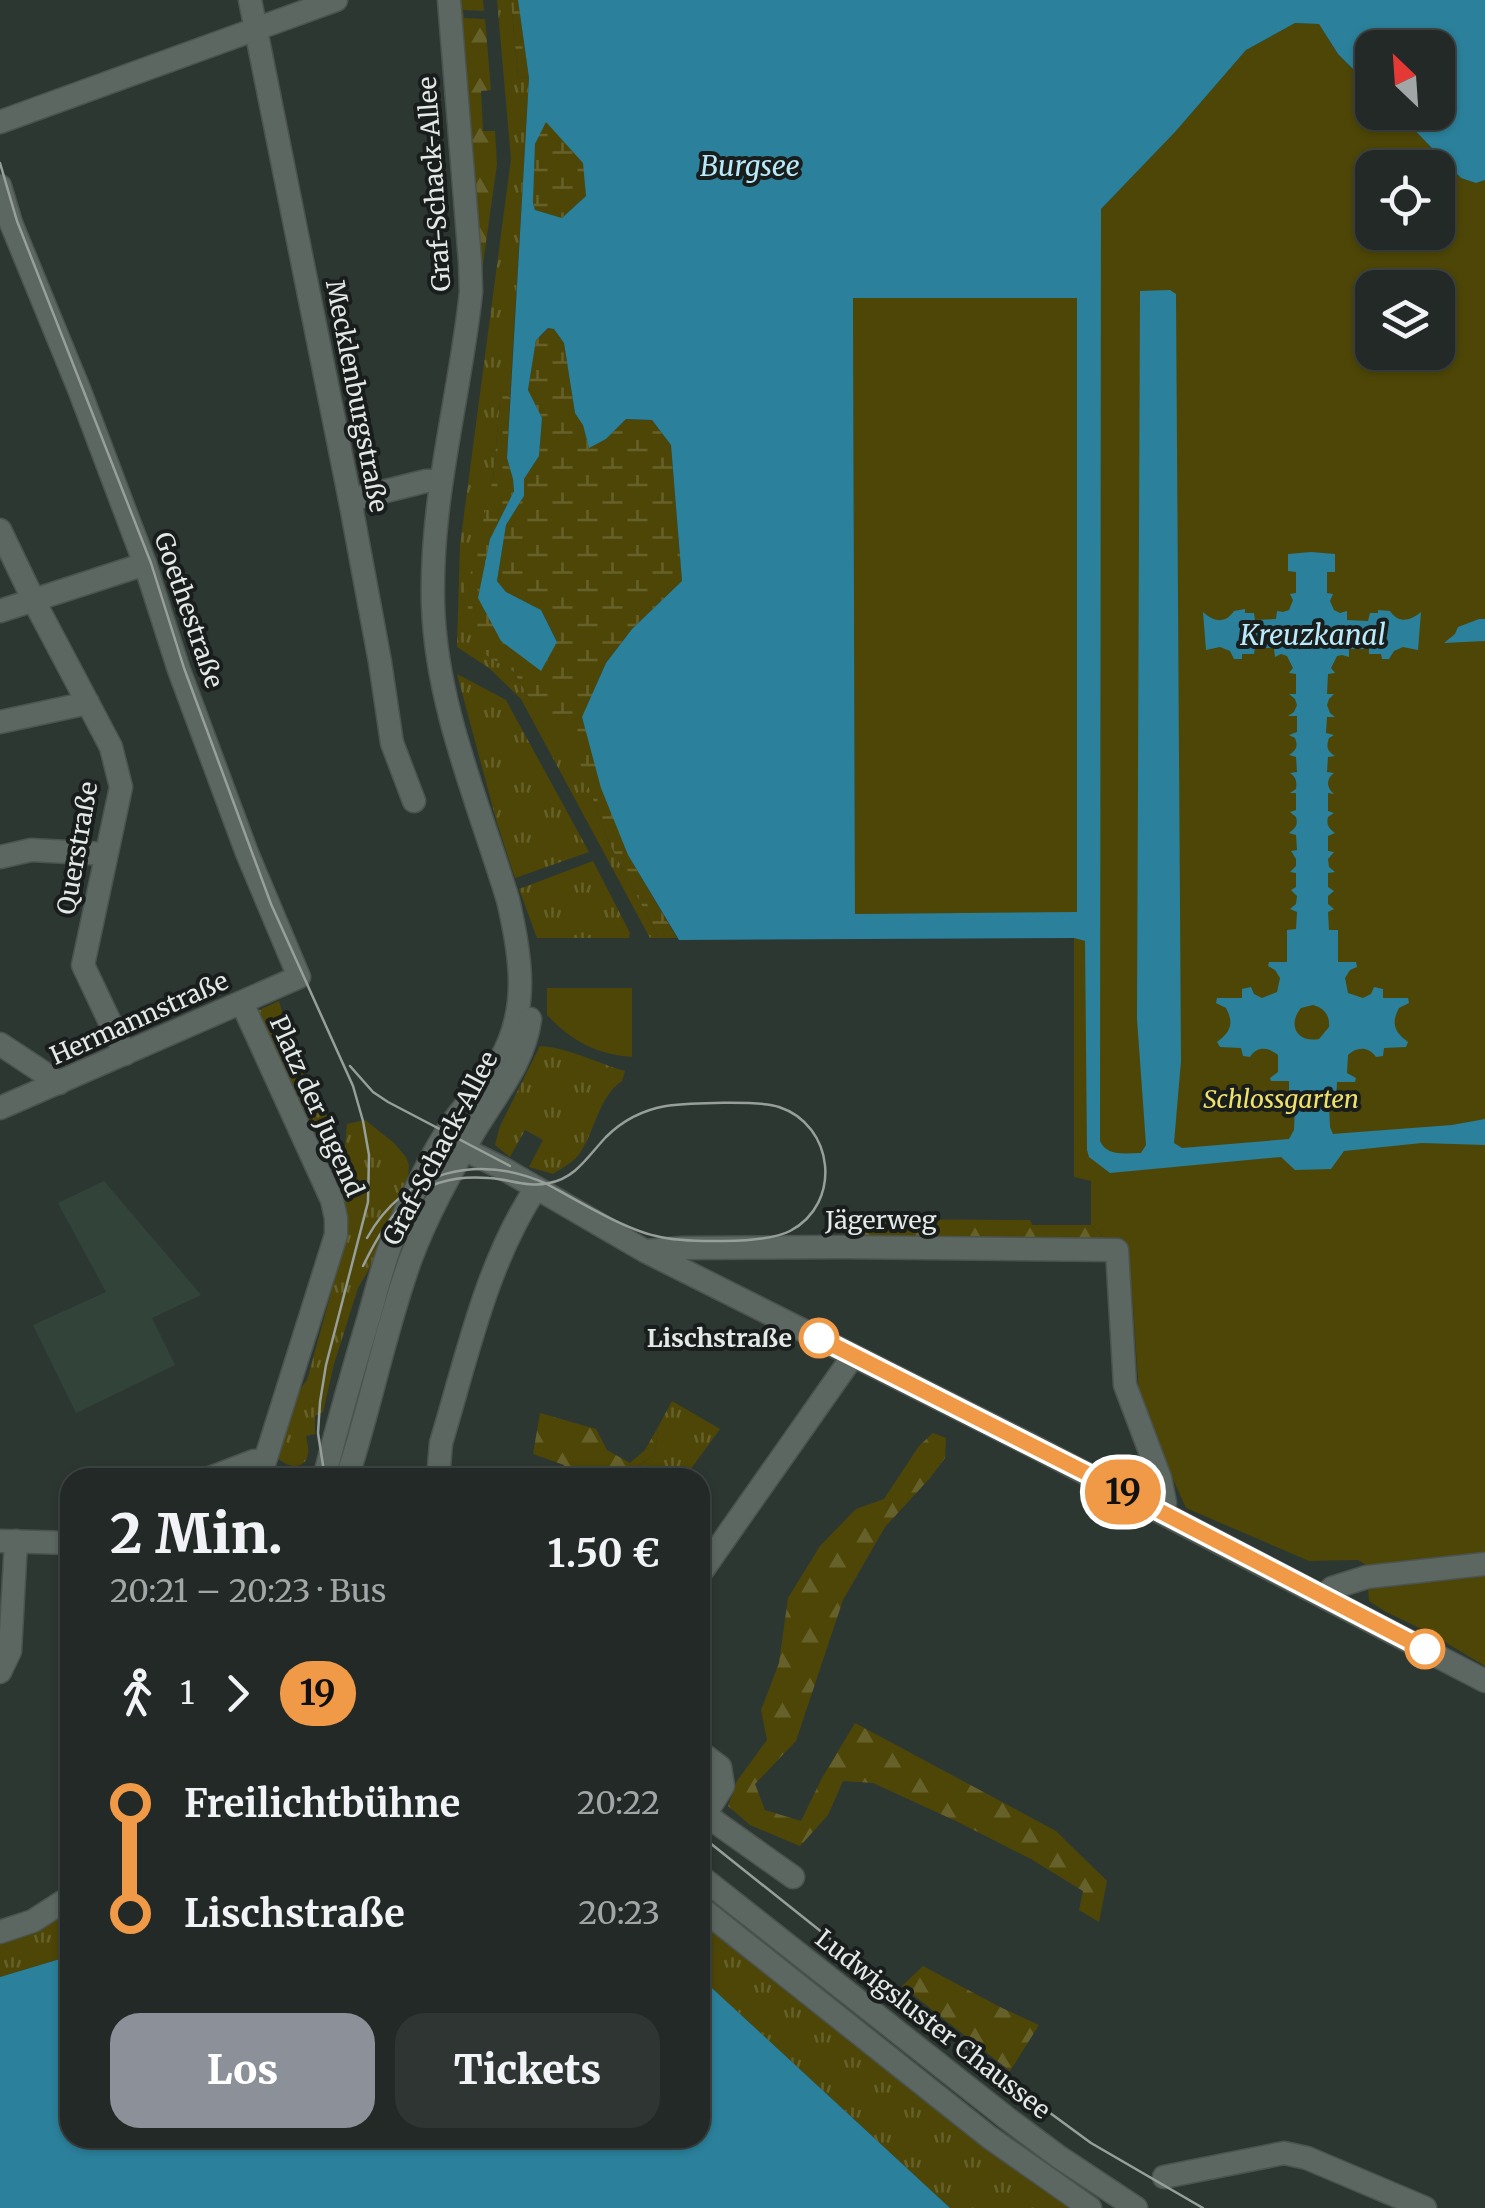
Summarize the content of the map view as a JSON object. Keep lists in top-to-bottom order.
{
  "streets": {
    "street": [
      "Graf-Schack-Allee",
      "Mecklenburgstraße",
      "Goethestraße",
      "Querstraße",
      "Hermannstraße",
      "Platz der Jugend",
      "Jägerweg",
      "Ludwigsluster Chaussee"
    ]
  },
  "crossings": [
    ["Goethestraße", "Hermannstraße"],
    ["Querstraße", "Hermannstraße"],
    ["Hermannstraße", "Platz der Jugend"]
  ],
  "water": ["Burgsee", "Kreuzkanal"],
  "parks": ["Schlossgarten"],
  "places": ["Lischstraße"],
  "lines": ["bus line 19"],
  "north": "top left",
  "page": {
    "on_map": "19",
    "heading": ["2 Min.", "20:21 – 20:23 · Bus", "1.50 €"],
    "legs": ["1", "19"],
    "list": [
      {
        "name": "Freilichtbühne",
        "value": "20:22"
      },
      {
        "name": "Lischstraße",
        "value": "20:23"
      }
    ],
    "buttons": ["Los", "Tickets"]
  }
}
